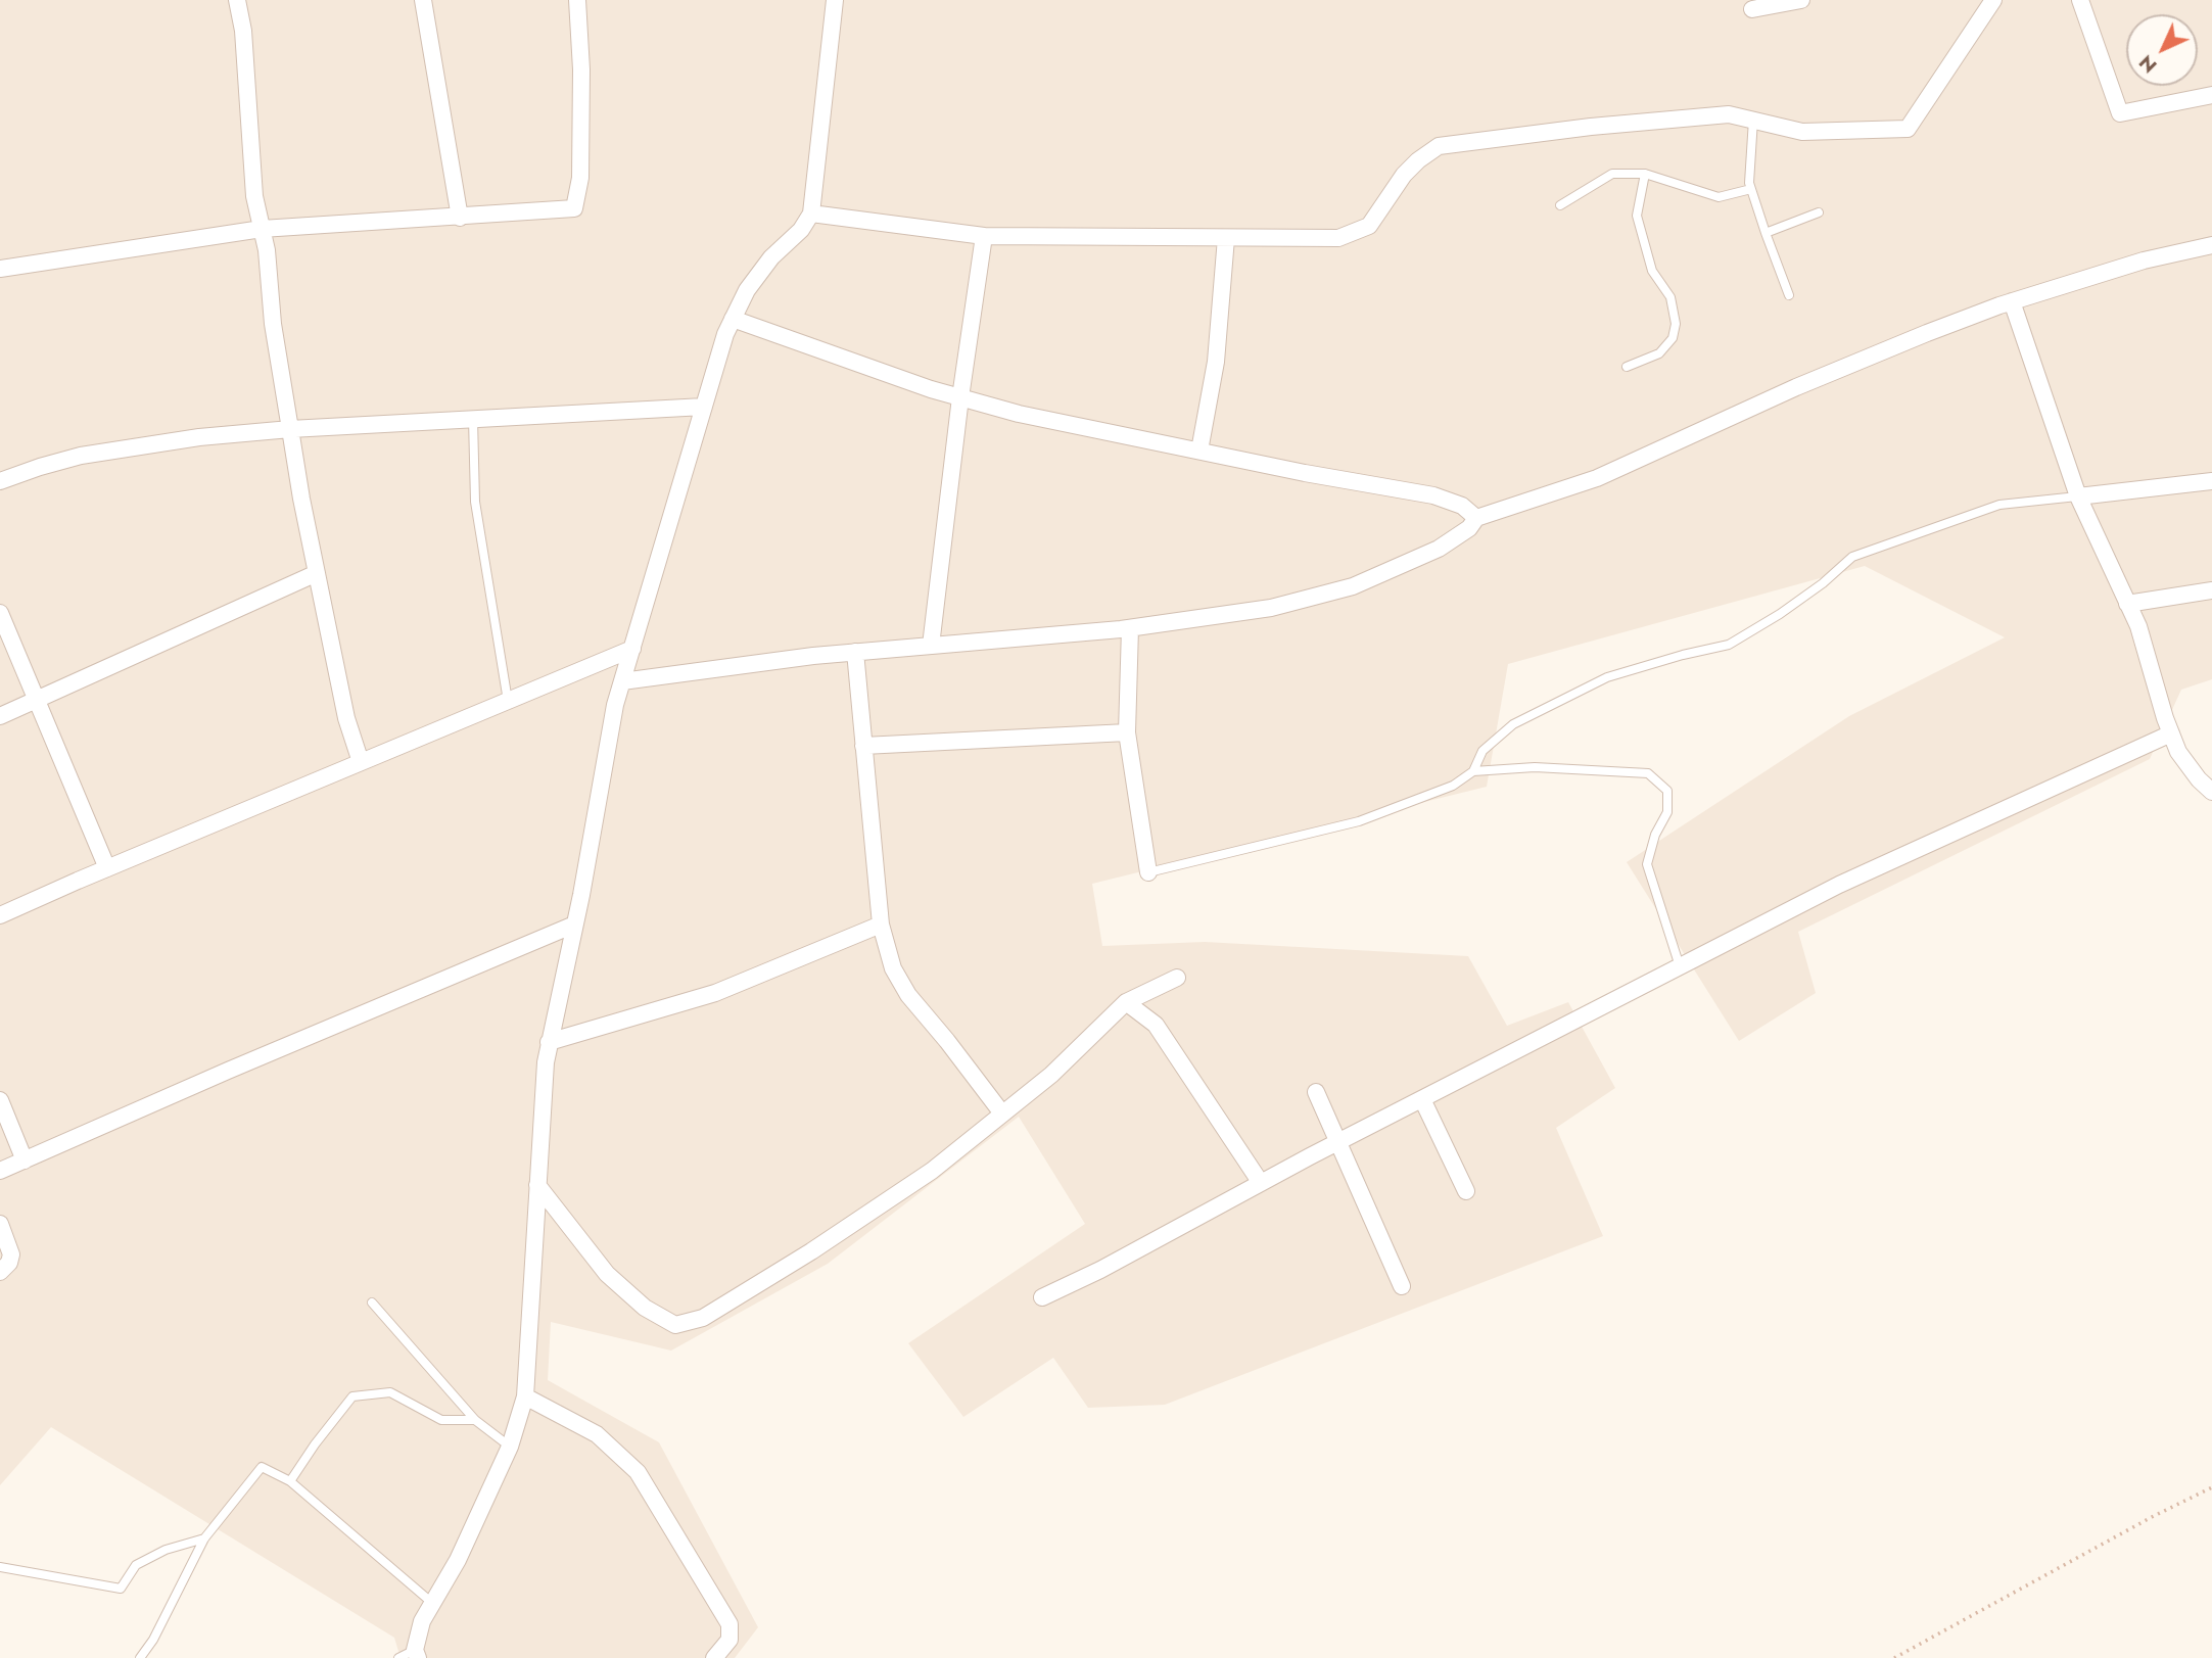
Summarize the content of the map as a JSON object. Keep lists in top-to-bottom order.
{
  "north": "bottom left"
}
